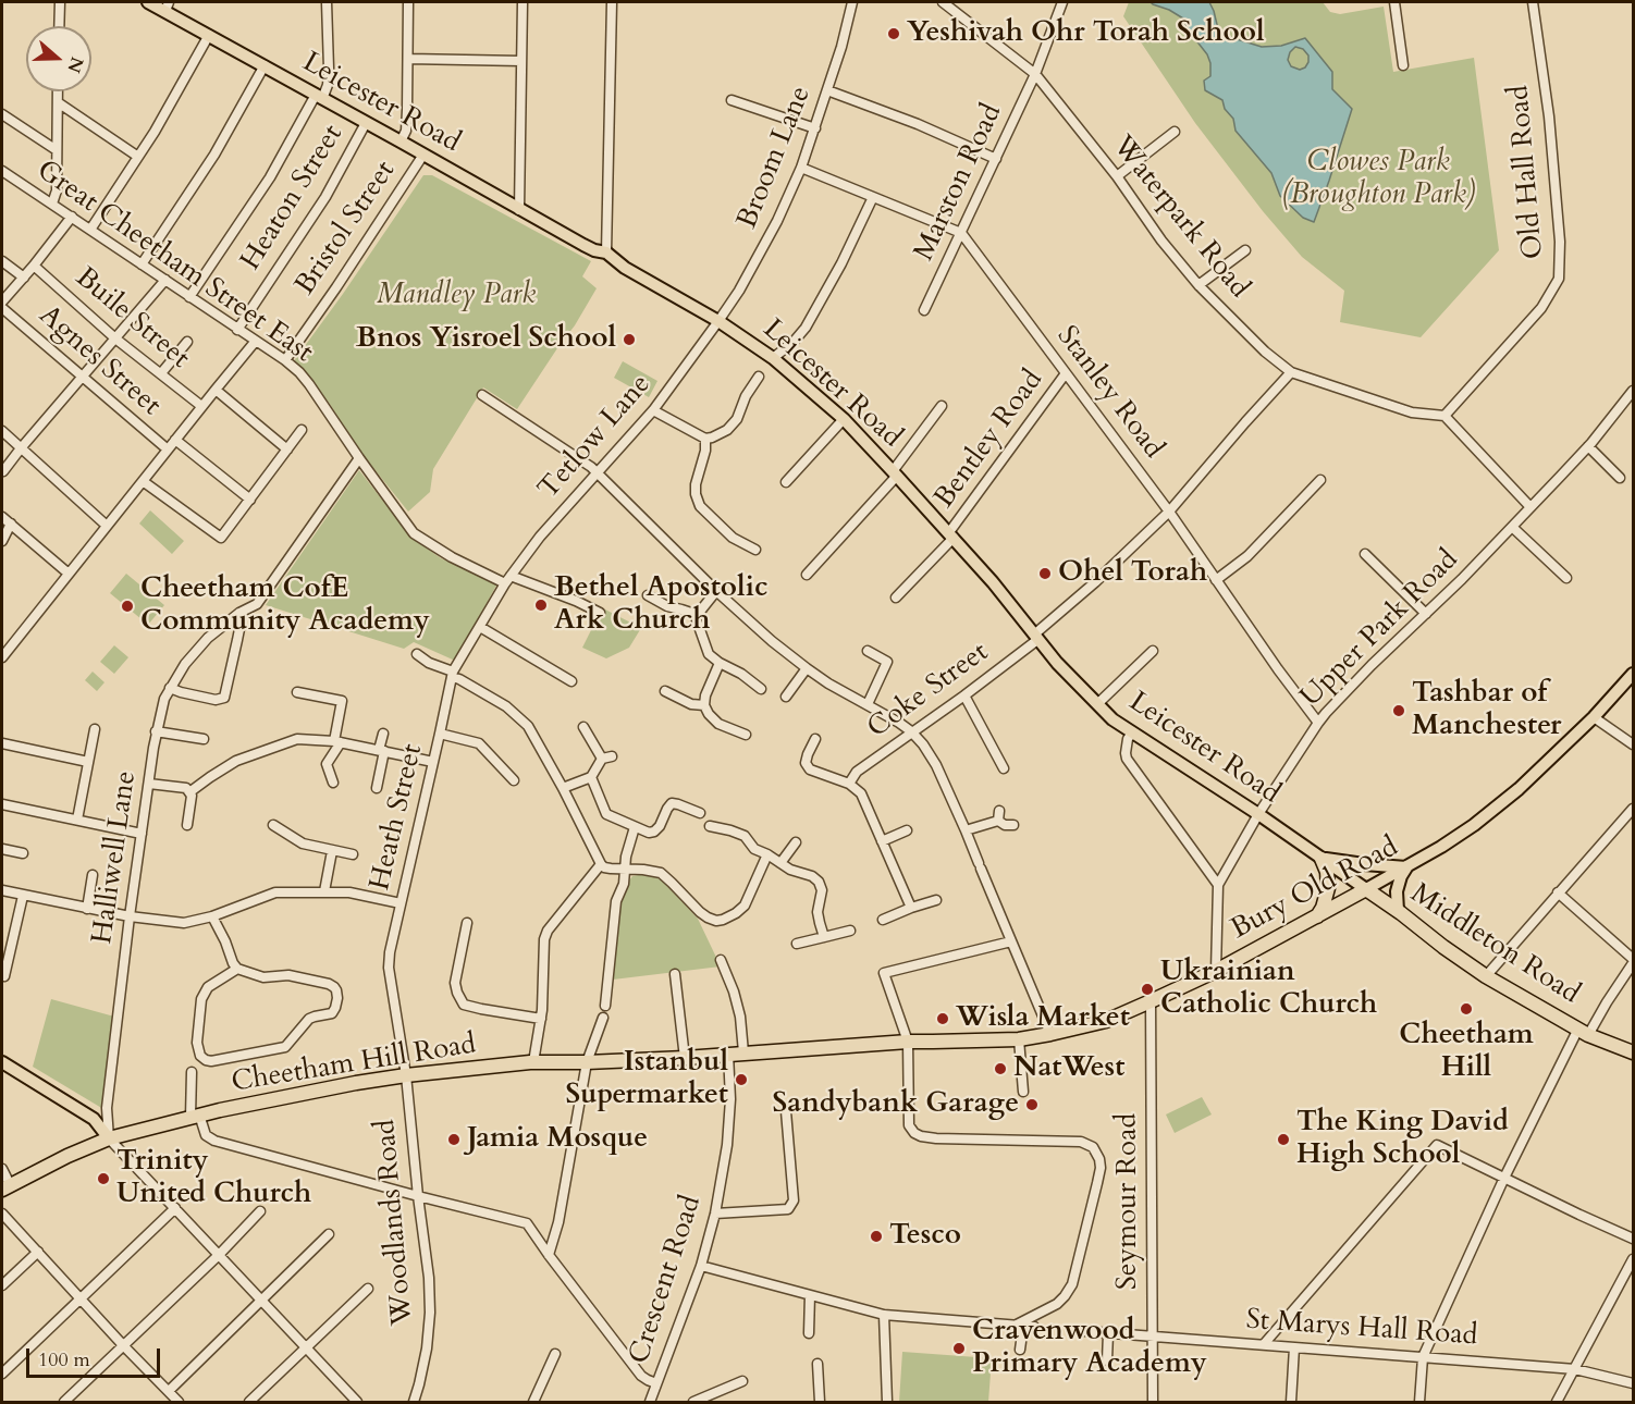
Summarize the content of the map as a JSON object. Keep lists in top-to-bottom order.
{
  "streets": {
    "highway": ["Bury Old Road", "Middleton Road", "Cheetham Hill Road"],
    "main road": ["Leicester Road"],
    "street": [
      "Broom Lane",
      "Old Hall Road",
      "Marston Road",
      "Heaton Street",
      "Waterpark Road",
      "Bristol Street",
      "Great Cheetham Street East",
      "Buile Street",
      "Agnes Street",
      "Stanley Road",
      "Tetlow Lane",
      "Bentley Road",
      "Upper Park Road",
      "Coke Street",
      "Heath Street",
      "Halliwell Lane",
      "Seymour Road",
      "Woodlands Road",
      "Crescent Road",
      "St Marys Hall Road"
    ]
  },
  "crossings": [
    ["Leicester Road", "Broom Lane"],
    ["Leicester Road", "Heaton Street"],
    ["Leicester Road", "Bristol Street"],
    ["Leicester Road", "Tetlow Lane"],
    ["Leicester Road", "Bentley Road"],
    ["Leicester Road", "Upper Park Road"],
    ["Leicester Road", "Coke Street"],
    ["Leicester Road", "Bury Old Road"],
    ["Leicester Road", "Middleton Road"],
    ["Broom Lane", "Tetlow Lane"],
    ["Old Hall Road", "Waterpark Road"],
    ["Marston Road", "Waterpark Road"],
    ["Marston Road", "Stanley Road"],
    ["Heaton Street", "Great Cheetham Street East"],
    ["Waterpark Road", "Coke Street"],
    ["Bristol Street", "Great Cheetham Street East"],
    ["Great Cheetham Street East", "Tetlow Lane"],
    ["Great Cheetham Street East", "Heath Street"],
    ["Great Cheetham Street East", "Halliwell Lane"],
    ["Stanley Road", "Bentley Road"],
    ["Stanley Road", "Upper Park Road"],
    ["Stanley Road", "Coke Street"],
    ["Tetlow Lane", "Heath Street"],
    ["Upper Park Road", "Bury Old Road"],
    ["Heath Street", "Cheetham Hill Road"],
    ["Heath Street", "Woodlands Road"],
    ["Halliwell Lane", "Cheetham Hill Road"],
    ["Bury Old Road", "Middleton Road"],
    ["Bury Old Road", "Cheetham Hill Road"],
    ["Bury Old Road", "Seymour Road"],
    ["Bury Old Road", "Crescent Road"],
    ["Cheetham Hill Road", "Woodlands Road"],
    ["Cheetham Hill Road", "Crescent Road"],
    ["Seymour Road", "St Marys Hall Road"]
  ],
  "parks": ["Clowes Park (Broughton Park)", "Mandley Park"],
  "places": [
    "Yeshivah Ohr Torah School",
    "Bnos Yisroel School",
    "Ohel Torah",
    "Bethel Apostolic Ark Church",
    "Cheetham CofE Community Academy",
    "Tashbar of Manchester",
    "Ukrainian Catholic Church",
    "Cheetham Hill",
    "Wisla Market",
    "NatWest",
    "Istanbul Supermarket",
    "Sandybank Garage",
    "Jamia Mosque",
    "The King David High School",
    "Trinity United Church",
    "Tesco",
    "Cravenwood Primary Academy"
  ],
  "scale_bar": "100 m",
  "north": "right"
}
